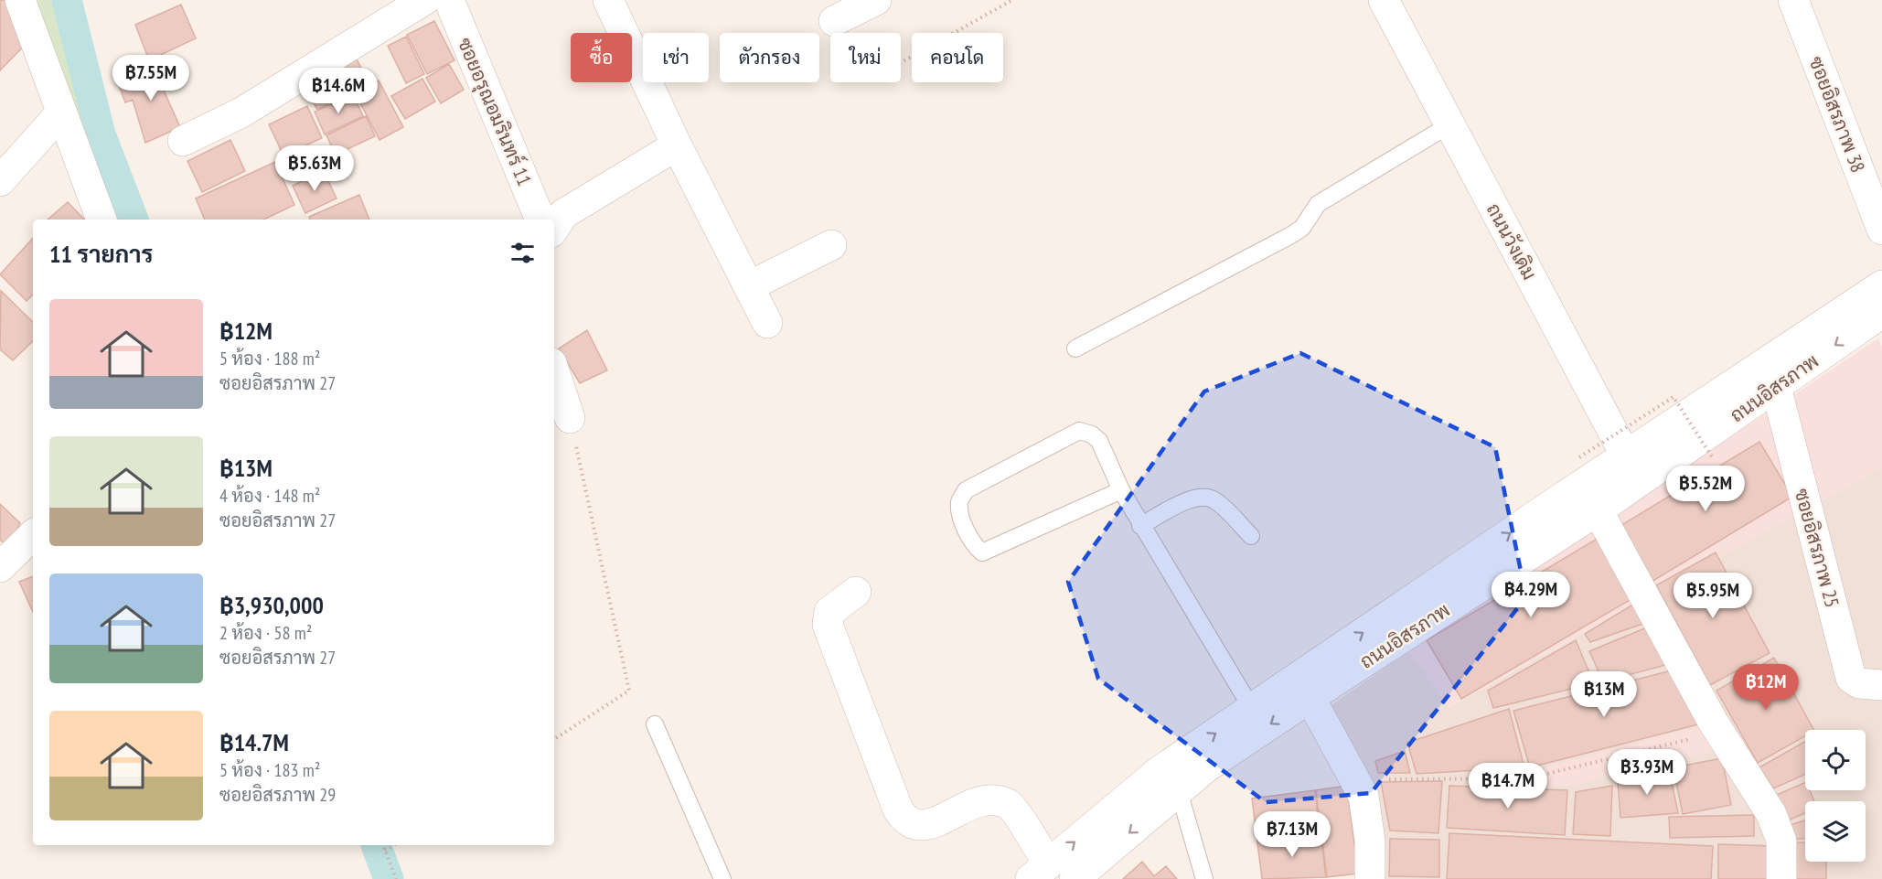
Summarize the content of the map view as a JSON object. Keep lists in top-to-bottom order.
{
  "streets": {
    "street": [
      "ซอยอรุณอมรินทร์ 11",
      "ซอยอิสรภาพ 38",
      "ถนนวังเดิม",
      "ถนนอิสรภาพ",
      "ซอยอิสรภาพ 25"
    ]
  },
  "crossings": [
    ["ถนนวังเดิม", "ถนนอิสรภาพ"],
    ["ถนนอิสรภาพ", "ซอยอิสรภาพ 25"]
  ],
  "page": {
    "chip": [
      "ซื้อ",
      "เช่า",
      "ตัวกรอง",
      "ใหม่",
      "คอนโด"
    ],
    "price": [
      "฿7.55M",
      "฿14.6M",
      "฿5.63M",
      "฿5.52M",
      "฿4.29M",
      "฿5.95M",
      "฿12M",
      "฿13M",
      "฿3.93M",
      "฿14.7M",
      "฿7.13M"
    ],
    "heading": "11 รายการ",
    "list": [
      {
        "name": "฿12M",
        "note": "5 ห้อง · 188 m² · ซอยอิสรภาพ 27"
      },
      {
        "name": "฿13M",
        "note": "4 ห้อง · 148 m² · ซอยอิสรภาพ 27"
      },
      {
        "name": "฿3,930,000",
        "note": "2 ห้อง · 58 m² · ซอยอิสรภาพ 27"
      },
      {
        "name": "฿14.7M",
        "note": "5 ห้อง · 183 m² · ซอยอิสรภาพ 29"
      }
    ]
  }
}
